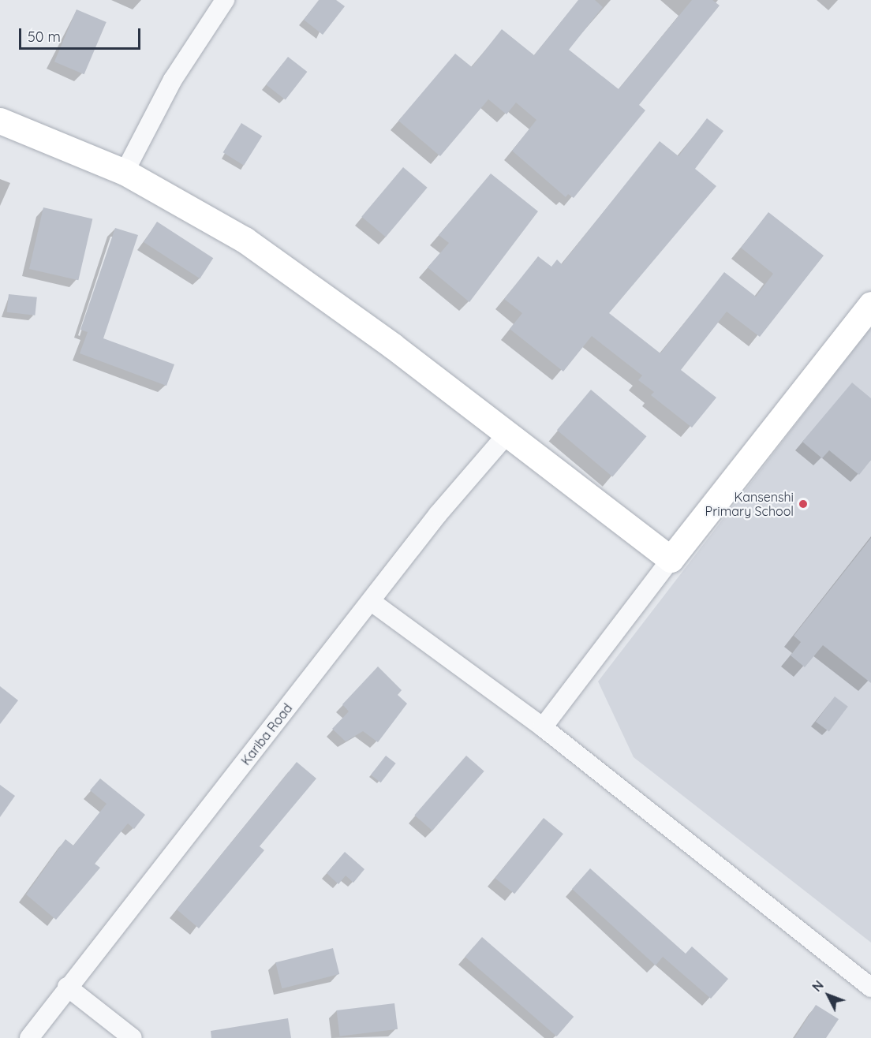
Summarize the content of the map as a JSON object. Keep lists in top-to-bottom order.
{
  "streets": {
    "street": ["Kariba Road"]
  },
  "places": ["Kansenshi Primary School"],
  "scale_bar": "50 m",
  "north": "top left"
}
